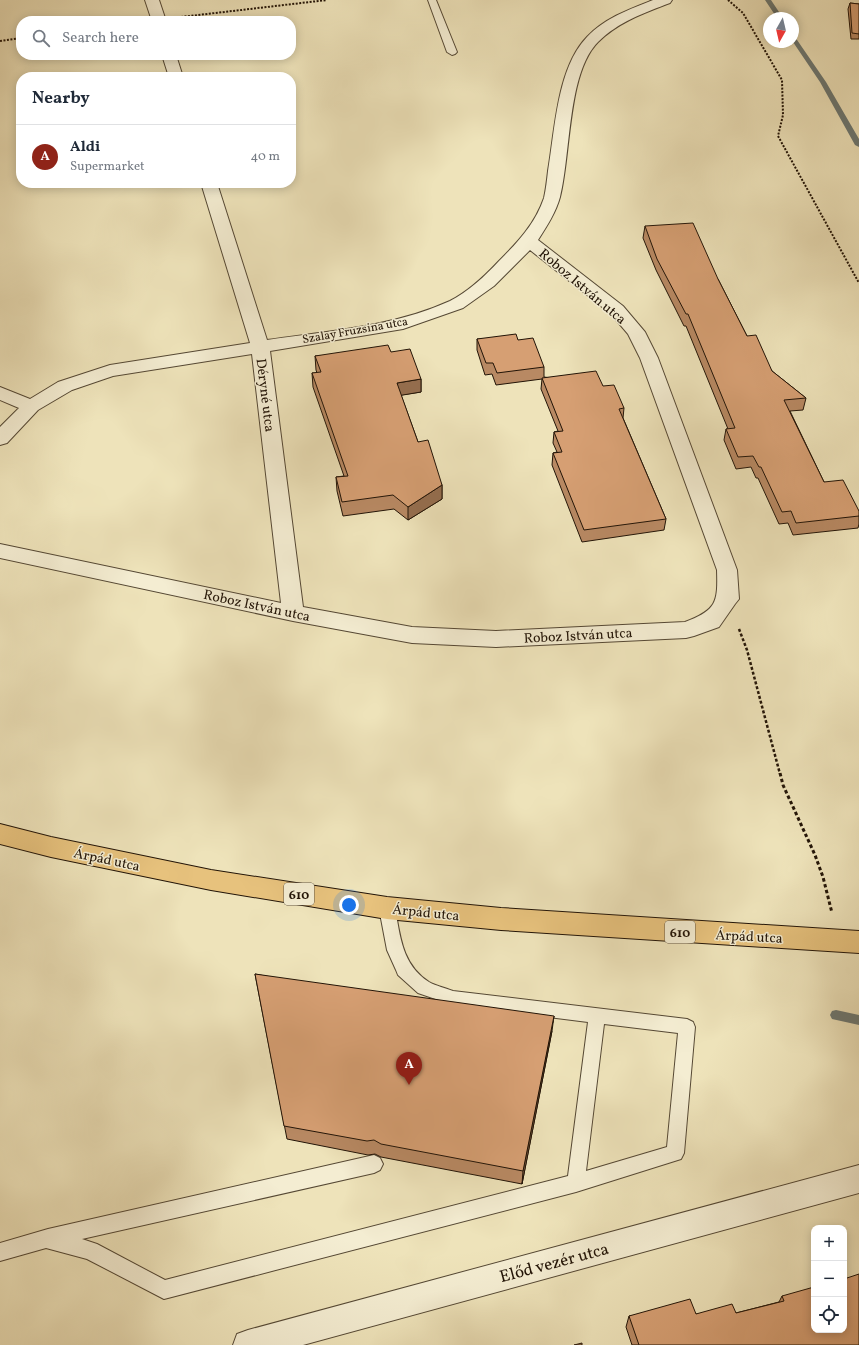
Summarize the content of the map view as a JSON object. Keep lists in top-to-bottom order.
{
  "streets": {
    "main road": ["Árpád utca", "610"],
    "street": [
      "Roboz István utca",
      "Szalay Fruzsina utca",
      "Déryné utca",
      "Előd vezér utca"
    ]
  },
  "crossings": [
    ["Roboz István utca", "Szalay Fruzsina utca"],
    ["Roboz István utca", "Déryné utca"],
    ["Szalay Fruzsina utca", "Déryné utca"]
  ],
  "north": "bottom",
  "page": {
    "search": "Search here",
    "heading": "Nearby",
    "list": [
      {
        "mark": "A",
        "name": "Aldi",
        "note": "Supermarket",
        "value": "40 m"
      }
    ],
    "pins": "A",
    "map_buttons": ["+", "−"]
  }
}
